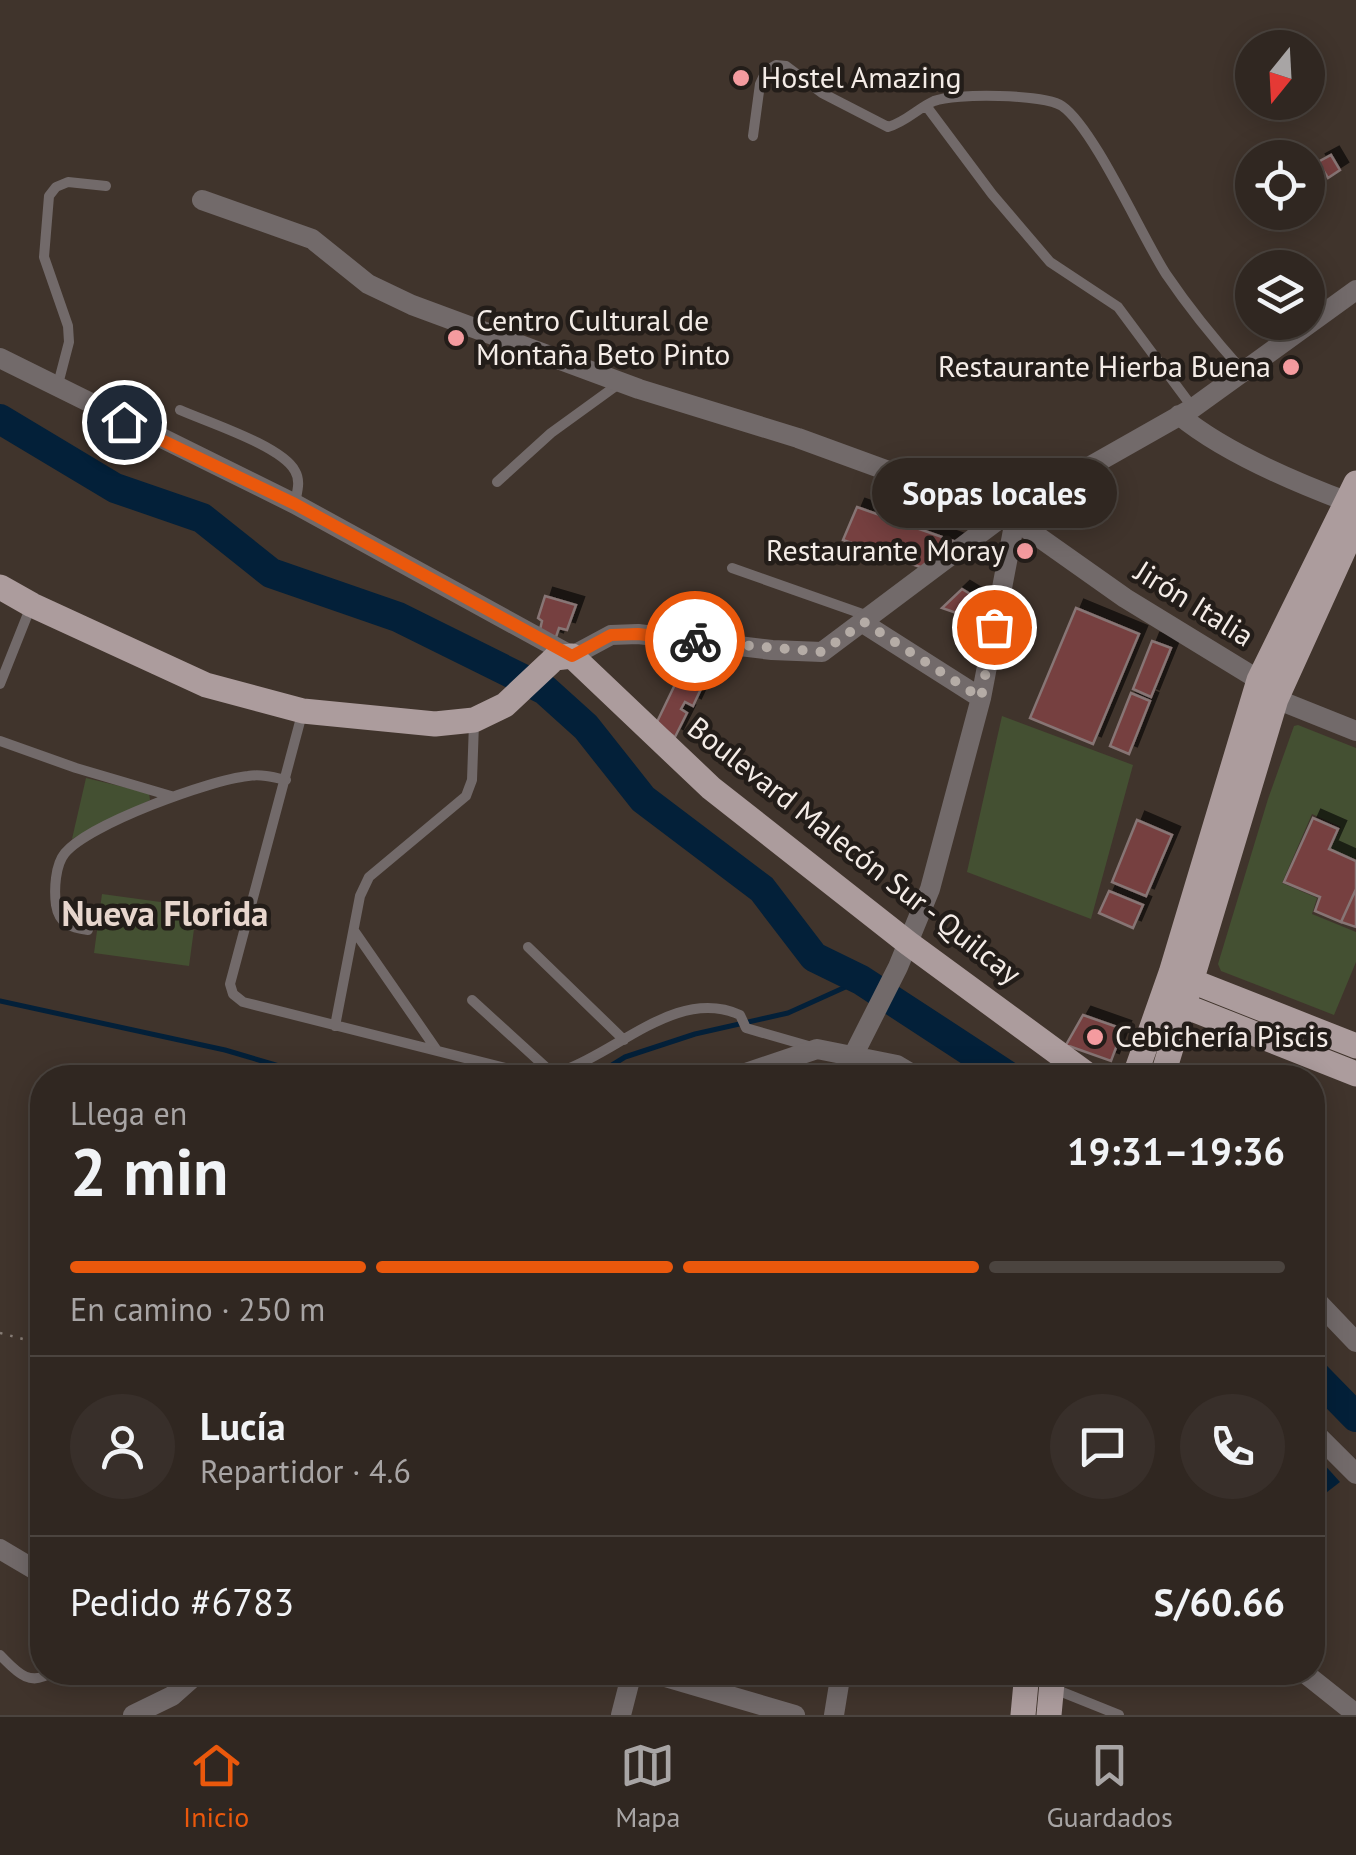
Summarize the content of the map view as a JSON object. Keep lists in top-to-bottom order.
{
  "streets": {
    "main road": ["Boulevard Malecón Sur - Quilcay"],
    "street": ["Jirón Italia"]
  },
  "districts": ["Nueva Florida"],
  "places": [
    "Hostel Amazing",
    "Centro Cultural de Montaña Beto Pinto",
    "Restaurante Hierba Buena",
    "Restaurante Moray",
    "Sopas locales",
    "Cebichería Piscis"
  ],
  "north": "bottom",
  "page": {
    "bubble": "Sopas locales",
    "heading": ["2 min", "Llega en", "19:31–19:36"],
    "panel": [
      "Lucía",
      "Repartidor · 4.6",
      "Pedido #6783",
      "S/60.66"
    ],
    "bar": "En camino · 250 m",
    "tabs": ["Inicio", "Mapa", "Guardados"]
  }
}
